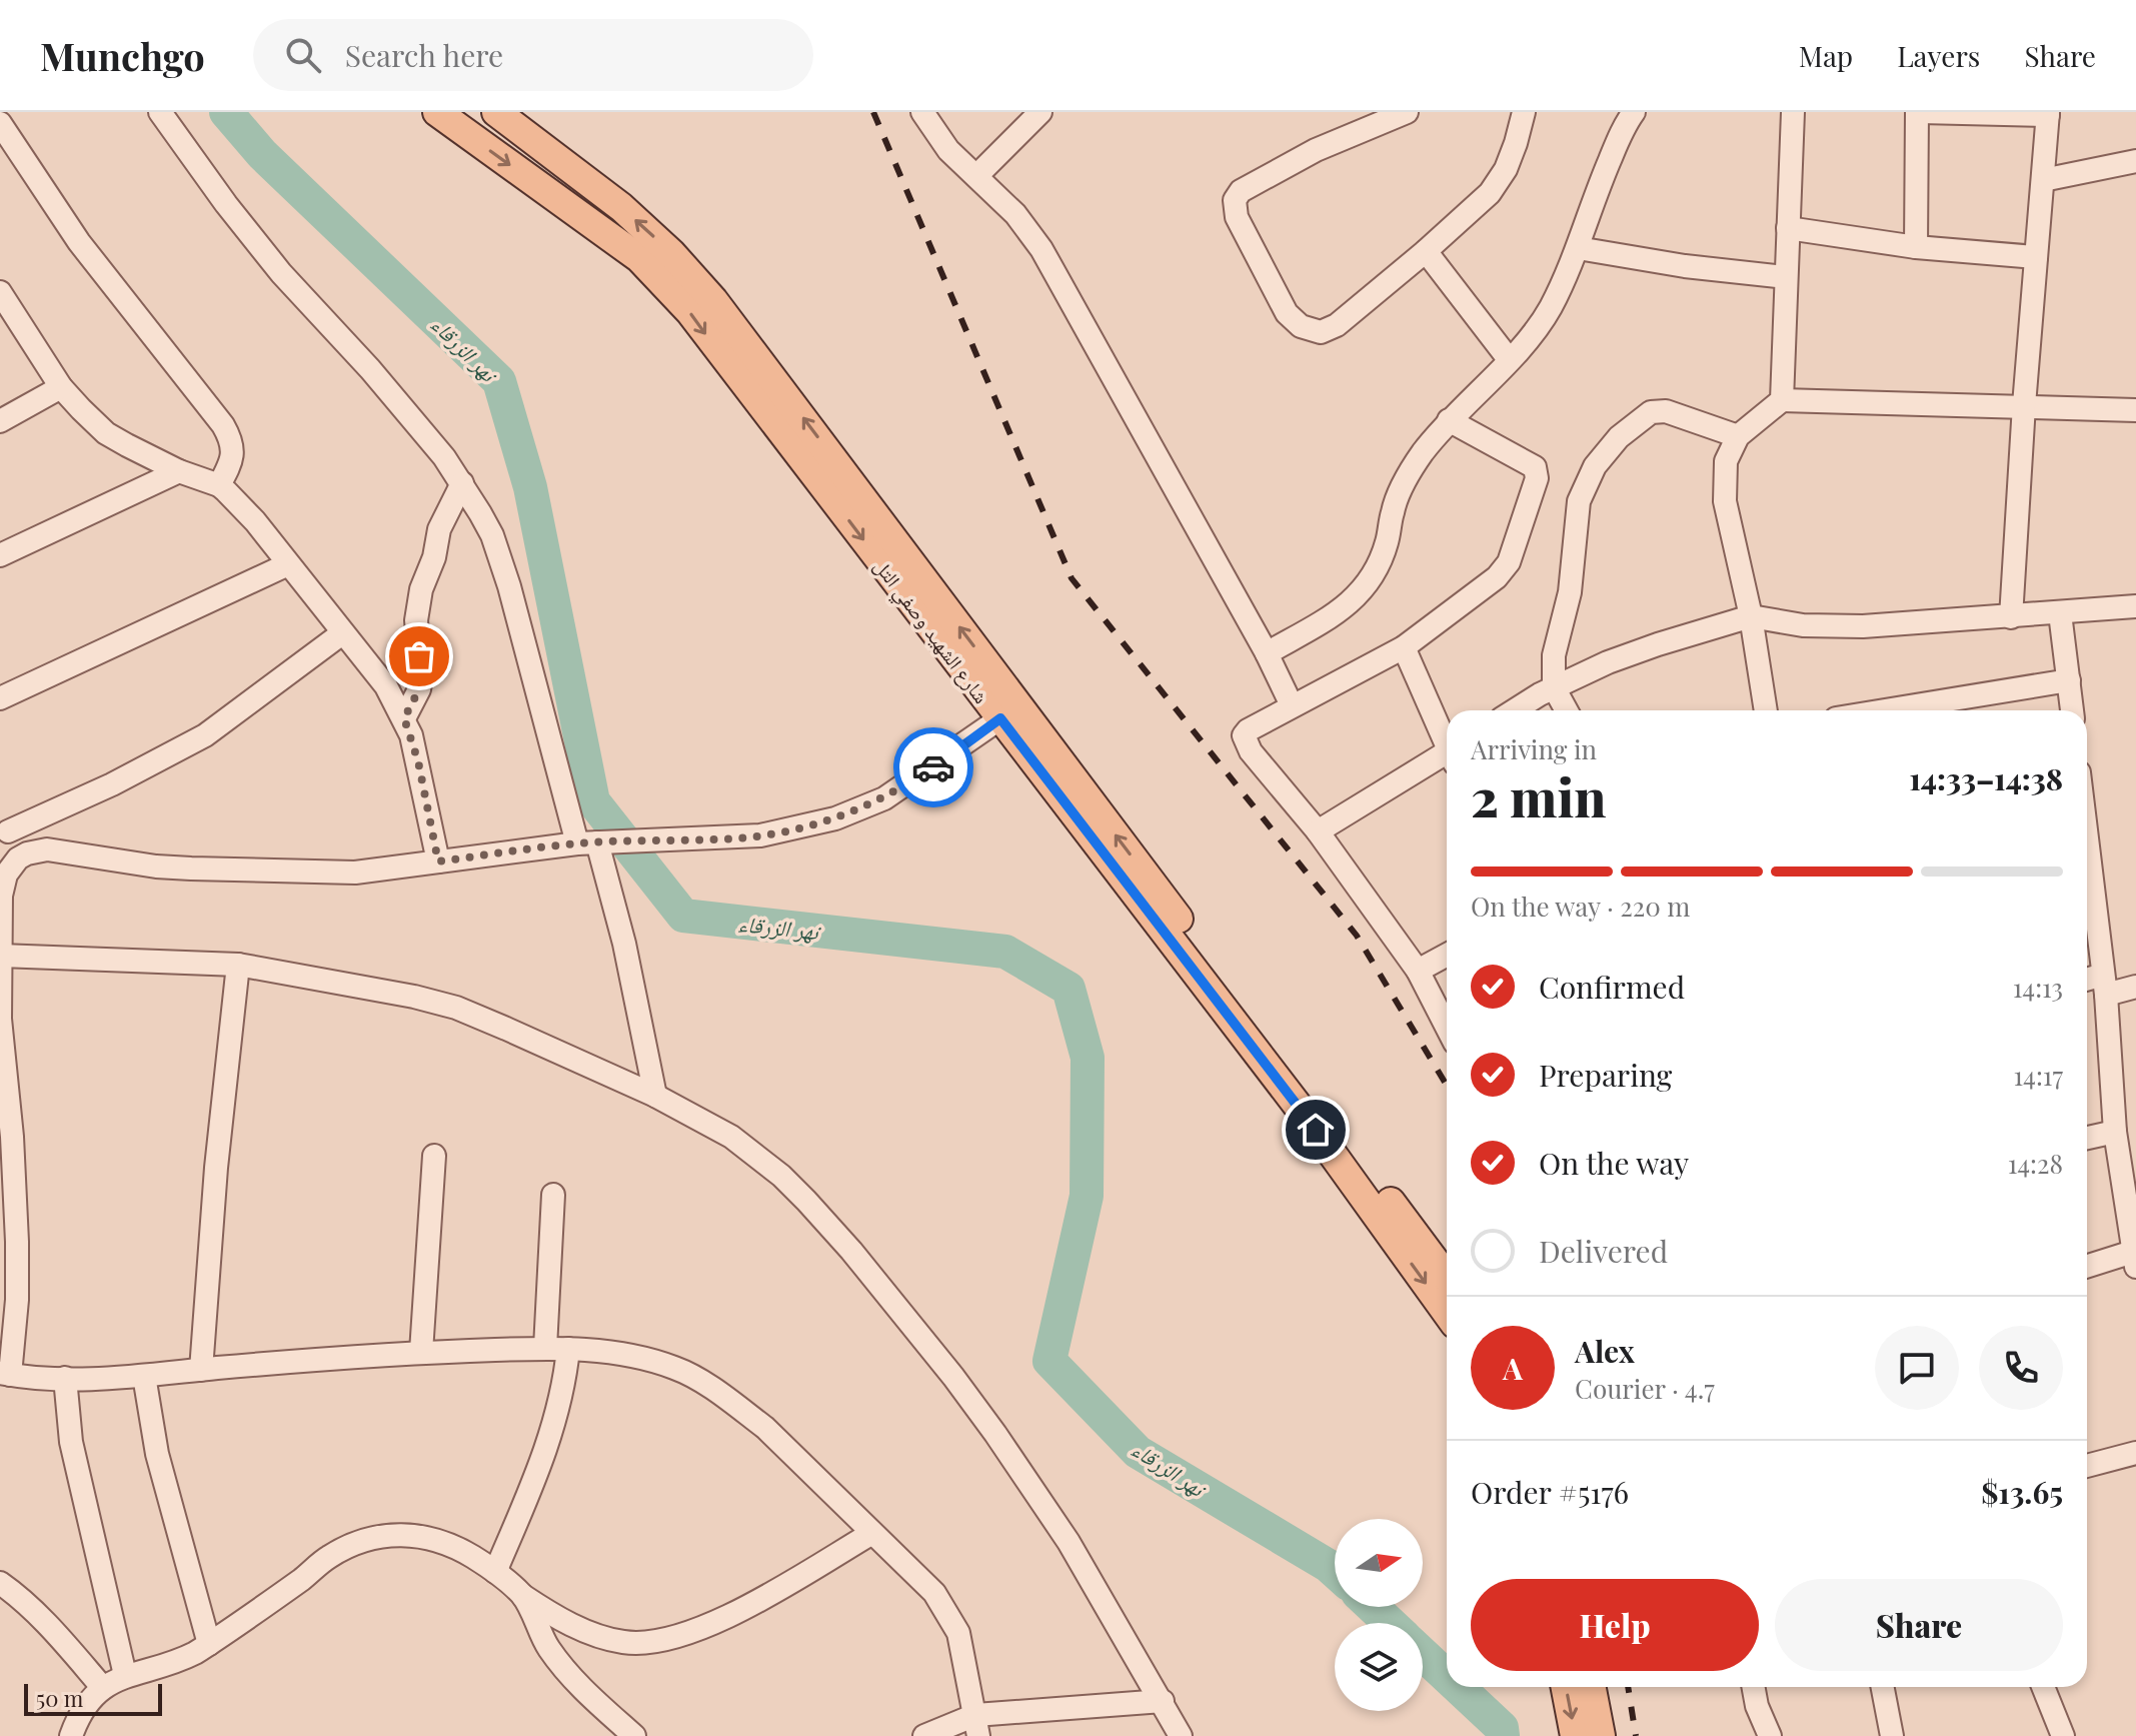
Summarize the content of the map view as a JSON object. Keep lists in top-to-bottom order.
{
  "streets": {
    "main road": ["شارع الشهيد وصفي التل"]
  },
  "water": ["نهر الزرقاء"],
  "scale_bar": "50 m",
  "north": "right",
  "page": {
    "header": "Munchgo",
    "search": "Search here",
    "nav": ["Map", "Layers", "Share"],
    "heading": ["2 min", "Arriving in", "14:33–14:38"],
    "panel": [
      "Alex",
      "Courier · 4.7",
      "Order #5176",
      "$13.65"
    ],
    "bar": "On the way · 220 m",
    "list": [
      ["Confirmed", "14:13"],
      ["Preparing", "14:17"],
      ["On the way", "14:28"],
      "Delivered"
    ],
    "round": "A",
    "buttons": ["Help", "Share"],
    "scale": "50 m"
  }
}
